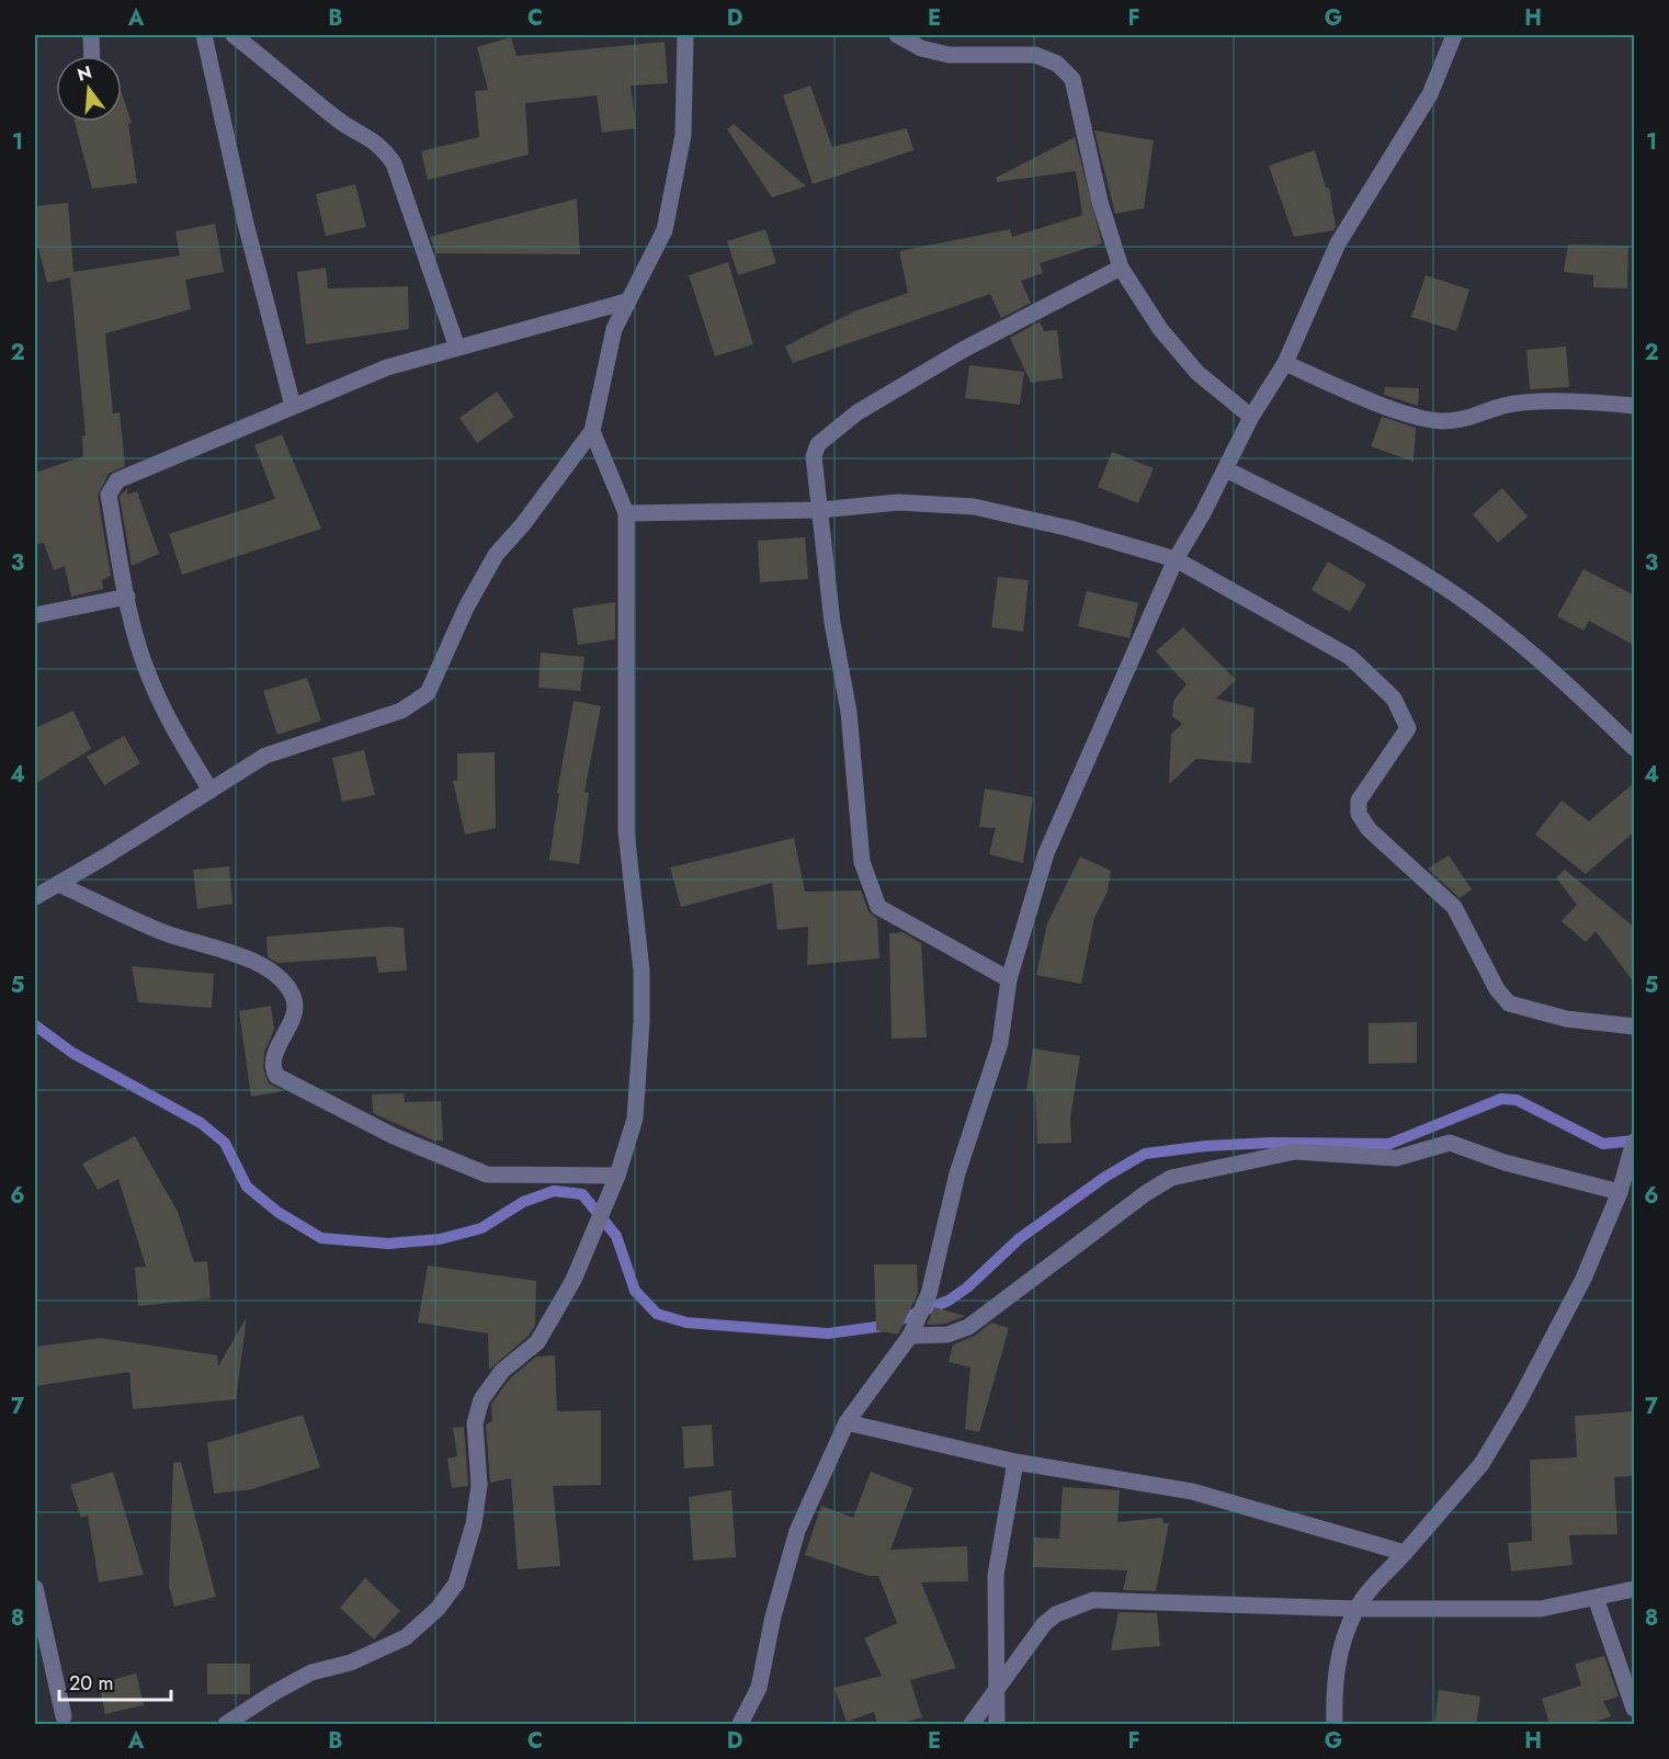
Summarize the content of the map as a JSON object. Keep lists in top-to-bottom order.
{
  "scale_bar": "20 m",
  "north": "top",
  "grid": {
    "columns": [
      "A",
      "B",
      "C",
      "D",
      "E",
      "F",
      "G",
      "H"
    ],
    "rows": [
      "1",
      "2",
      "3",
      "4",
      "5",
      "6",
      "7",
      "8"
    ]
  }
}
